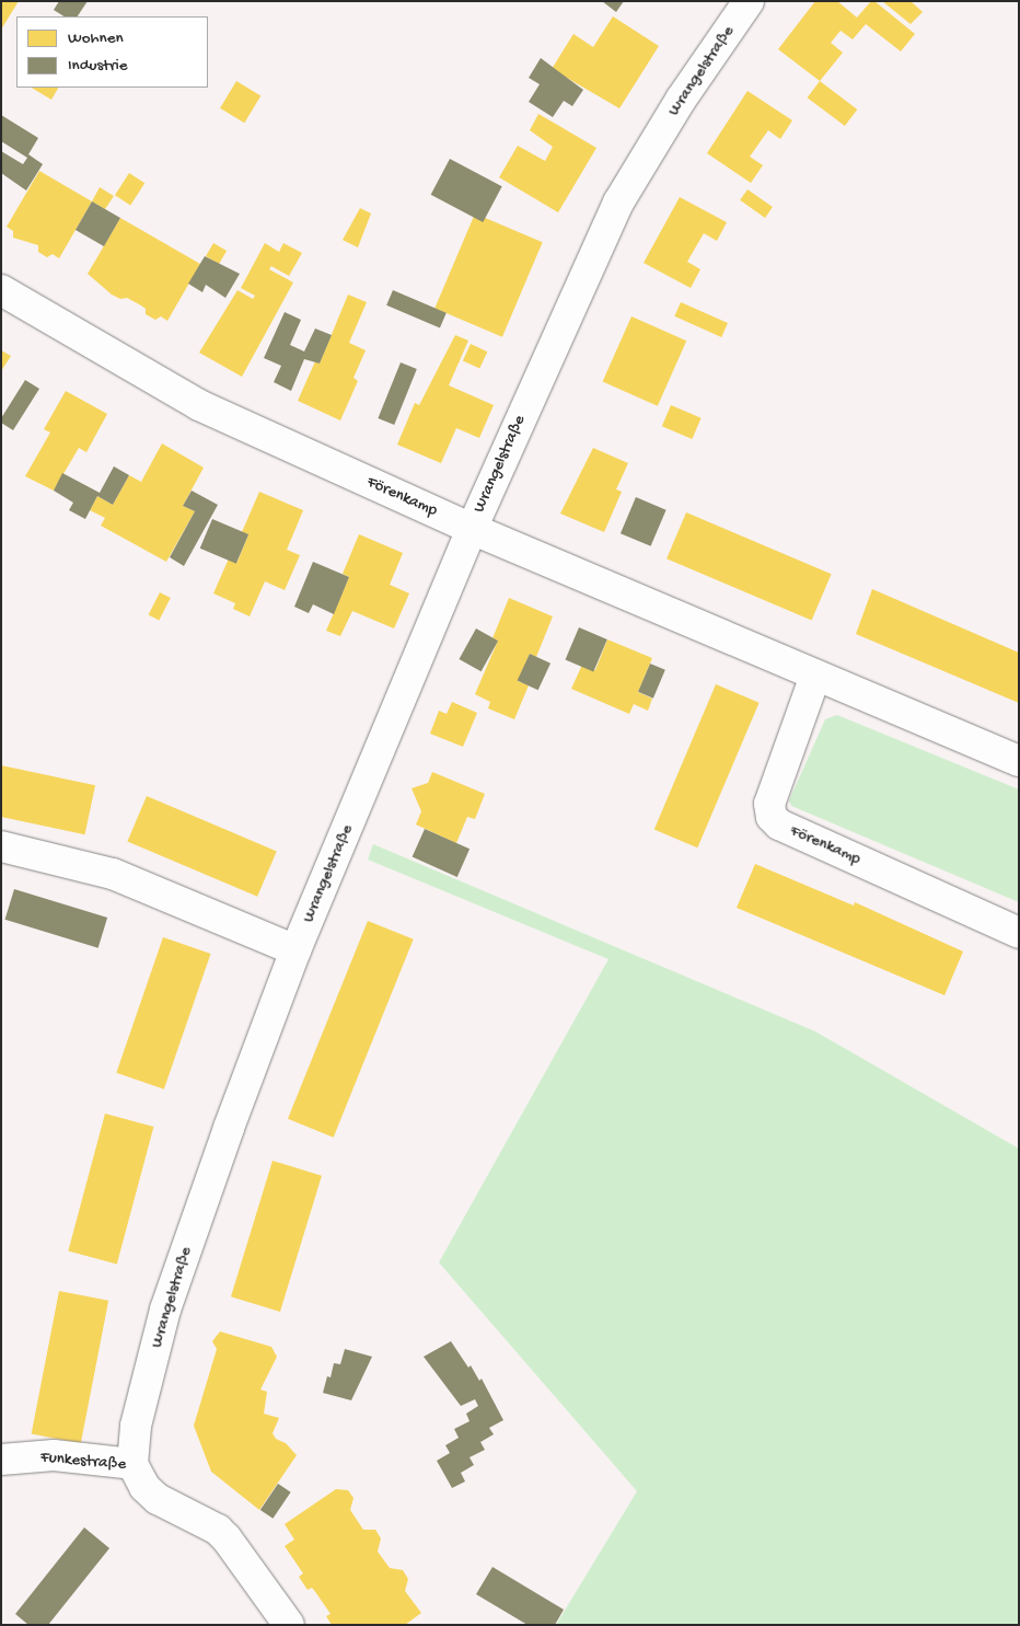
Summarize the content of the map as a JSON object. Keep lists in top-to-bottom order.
{
  "streets": {
    "street": ["Wrangelstraße", "Förenkamp", "Funkestraße"]
  },
  "crossings": [
    ["Wrangelstraße", "Förenkamp"],
    ["Wrangelstraße", "Funkestraße"]
  ],
  "legend": ["Wohnen", "Industrie"]
}
